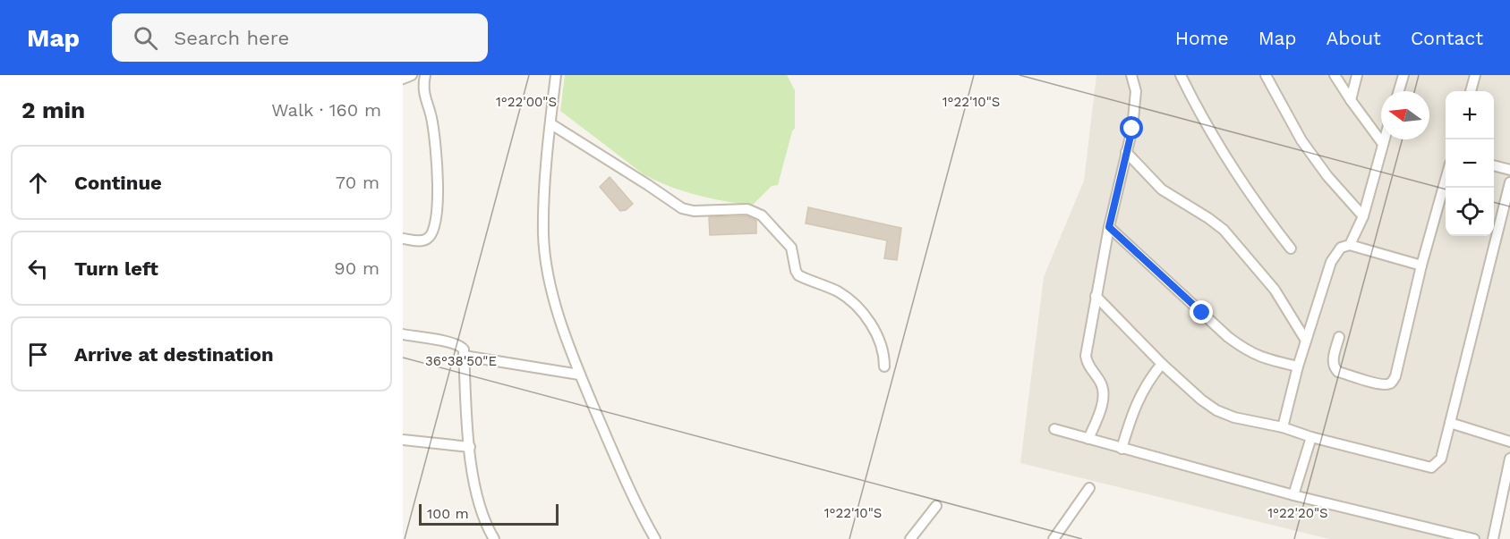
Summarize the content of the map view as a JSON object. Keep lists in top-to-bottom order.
{
  "scale_bar": "100 m",
  "north": "left",
  "page": {
    "header": "Map",
    "search": "Search here",
    "nav": [
      "Home",
      "Map",
      "About",
      "Contact"
    ],
    "heading": ["2 min", "Walk · 160 m"],
    "map_buttons": ["+", "−"],
    "list": [
      ["Continue", "70 m"],
      ["Turn left", "90 m"],
      "Arrive at destination"
    ],
    "scale": "100 m"
  },
  "coordinates": [
    "1°22'00\"S",
    "1°22'10\"S",
    "36°38'50\"E",
    "1°22'20\"S"
  ]
}
